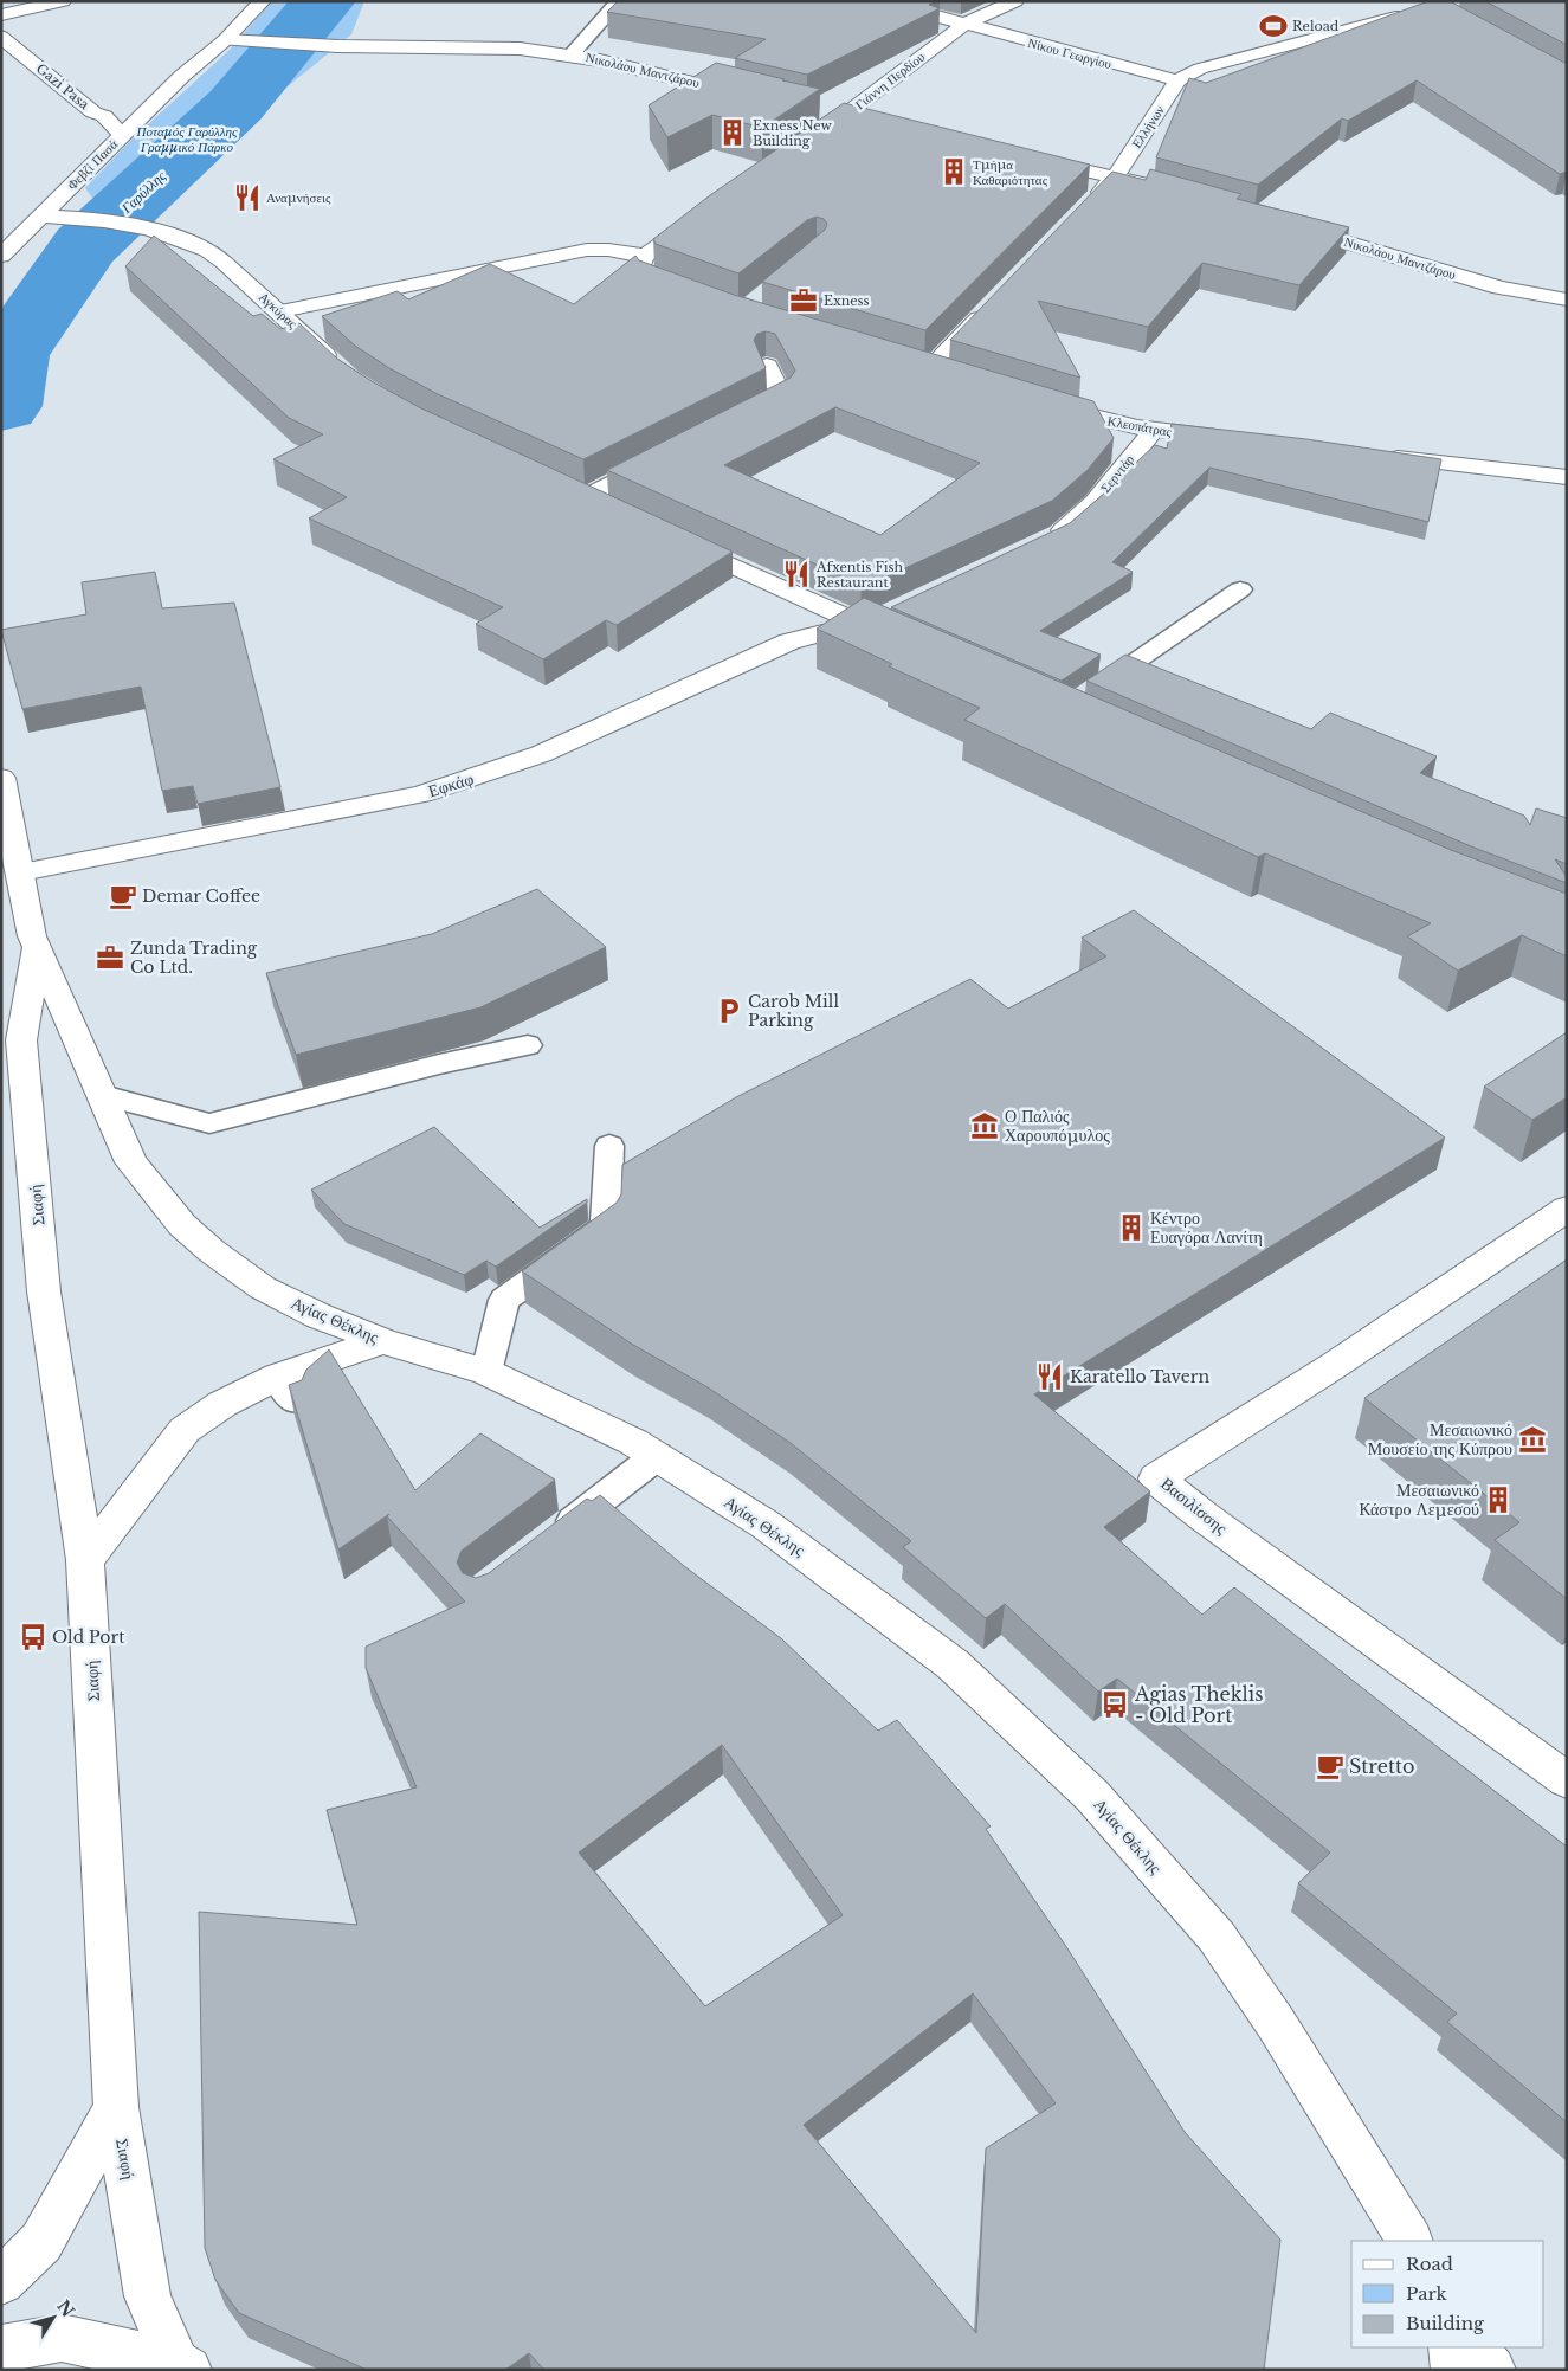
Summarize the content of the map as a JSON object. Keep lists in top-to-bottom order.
{
  "streets": {
    "street": [
      "Νίκου Γεωργίου",
      "Νικολάου Μαντζάρου",
      "Γιάννη Περδίου",
      "Gazi Pasa",
      "Ελλήνων",
      "Φεβζί Πασά",
      "Αγκύρας",
      "Κλεοπάτρας",
      "Σερντάρ",
      "Εφκάφ",
      "Σιαφή",
      "Αγίας Θέκλης",
      "Βασιλίσσης"
    ]
  },
  "crossings": [
    ["Νίκου Γεωργίου", "Γιάννη Περδίου"],
    ["Νίκου Γεωργίου", "Ελλήνων"],
    ["Νικολάου Μαντζάρου", "Φεβζί Πασά"],
    ["Gazi Pasa", "Φεβζί Πασά"],
    ["Φεβζί Πασά", "Αγκύρας"],
    ["Κλεοπάτρας", "Σερντάρ"],
    ["Σιαφή", "Αγίας Θέκλης"]
  ],
  "water": ["Γαρύλλης"],
  "parks": ["Ποταμός Γαρύλλης Γραμμικό Πάρκο"],
  "places": {
    "sports": ["Reload"],
    "building": [
      "Exness New Building",
      "Τμήμα Καθαριότητας",
      "Κέντρο Ευαγόρα Λανίτη",
      "Μεσαιωνικό Κάστρο Λεμεσού"
    ],
    "restaurant": ["Αναμνήσεις", "Afxentis Fish Restaurant", "Karatello Tavern"],
    "office": ["Exness", "Zunda Trading Co Ltd."],
    "cafe": ["Demar Coffee", "Stretto"],
    "parking": ["Carob Mill Parking"],
    "museum": ["Ο Παλιός Χαρουπόμυλος", "Μεσαιωνικό Μουσείο της Κύπρου"],
    "bus stop": ["Old Port", "Agias Theklis - Old Port"]
  },
  "legend": ["Road", "Park", "Building"],
  "north": "top right"
}
